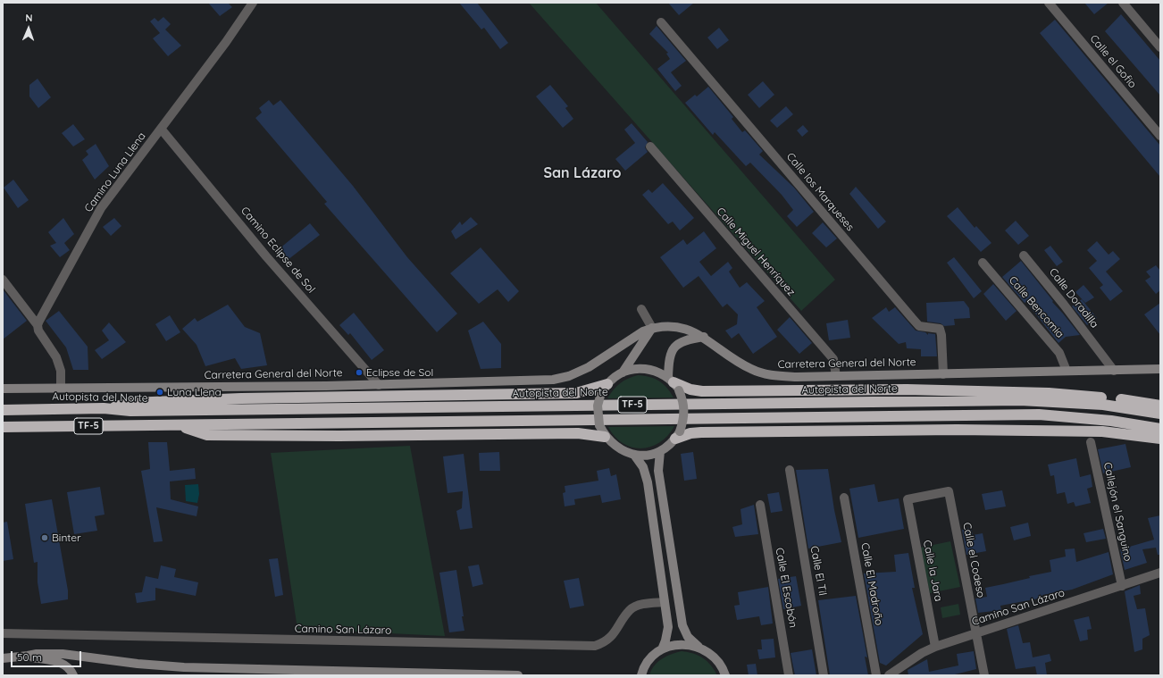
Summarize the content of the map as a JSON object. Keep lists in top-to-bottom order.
{
  "streets": {
    "highway": ["Autopista del Norte", "TF-5"],
    "main road": ["Carretera General del Norte"],
    "street": [
      "Calle el Gofio",
      "Camino Luna Llena",
      "Calle los Marqueses",
      "Camino Eclipse de Sol",
      "Calle Miguel Henríquez",
      "Calle Doradilla",
      "Calle Bencomia",
      "Callejón el Sanguino",
      "Calle el Codeso",
      "Calle El Til",
      "Calle la Jara",
      "Calle El Madroño",
      "Calle El Escobón",
      "Camino San Lázaro"
    ]
  },
  "crossings": [
    ["Camino Luna Llena", "Camino Eclipse de Sol"],
    ["Calle los Marqueses", "Carretera General del Norte"],
    ["Camino Eclipse de Sol", "Carretera General del Norte"],
    ["Calle Miguel Henríquez", "Carretera General del Norte"],
    ["Calle Doradilla", "Carretera General del Norte"],
    ["Calle Bencomia", "Carretera General del Norte"],
    ["Callejón el Sanguino", "Camino San Lázaro"],
    ["Calle el Codeso", "Calle la Jara"],
    ["Calle el Codeso", "Camino San Lázaro"],
    ["Calle la Jara", "Camino San Lázaro"]
  ],
  "districts": ["San Lázaro"],
  "places": ["Eclipse de Sol", "Luna Llena", "Binter"],
  "scale_bar": "50 m",
  "north": "top"
}
